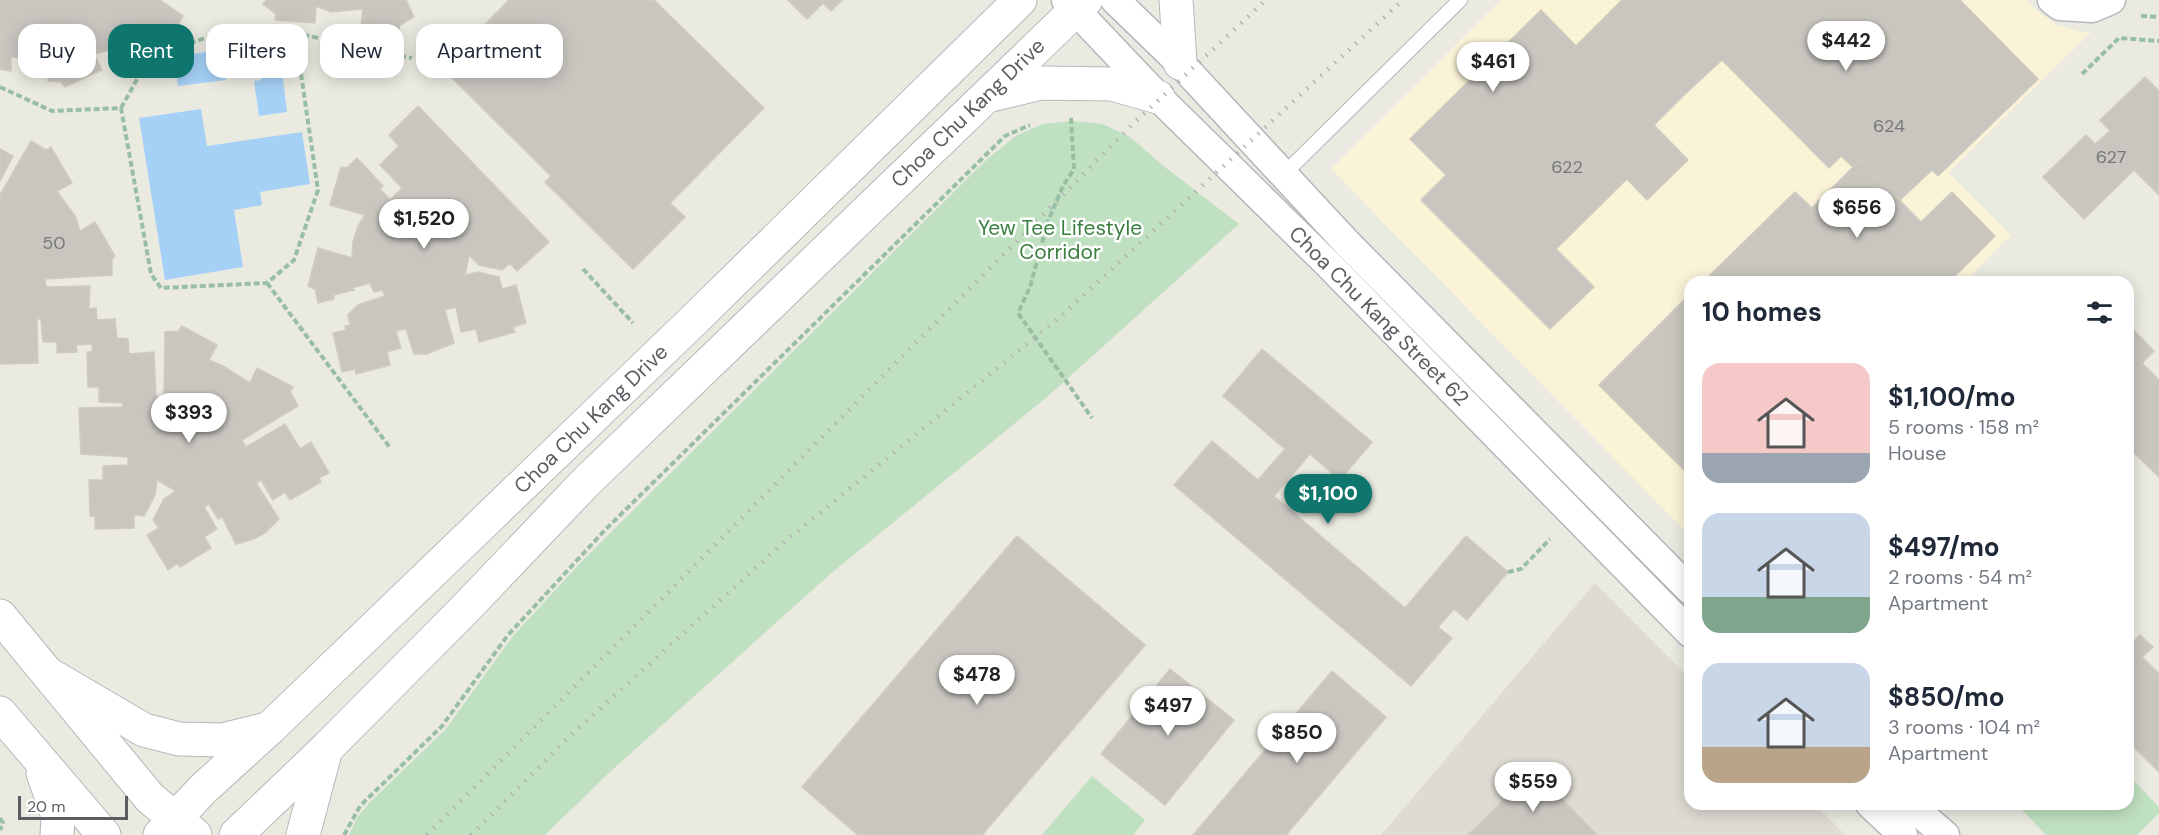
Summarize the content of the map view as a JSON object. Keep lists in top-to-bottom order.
{
  "streets": {
    "main road": ["Choa Chu Kang Drive"],
    "street": ["Choa Chu Kang Street 62"]
  },
  "crossings": [
    ["Choa Chu Kang Drive", "Choa Chu Kang Street 62"]
  ],
  "parks": ["Yew Tee Lifestyle Corridor"],
  "house_numbers": [
    "624",
    "627",
    "622",
    "50"
  ],
  "scale_bar": "20 m",
  "page": {
    "price": [
      "$442",
      "$461",
      "$656",
      "$1,520",
      "$393",
      "$1,100",
      "$478",
      "$497",
      "$850",
      "$559"
    ],
    "chip": [
      "Buy",
      "Rent",
      "Filters",
      "New",
      "Apartment"
    ],
    "heading": "10 homes",
    "list": [
      {
        "name": "$1,100/mo",
        "note": "5 rooms · 158 m² · House"
      },
      {
        "name": "$497/mo",
        "note": "2 rooms · 54 m² · Apartment"
      },
      {
        "name": "$850/mo",
        "note": "3 rooms · 104 m² · Apartment"
      }
    ],
    "scale": "20 m"
  }
}
